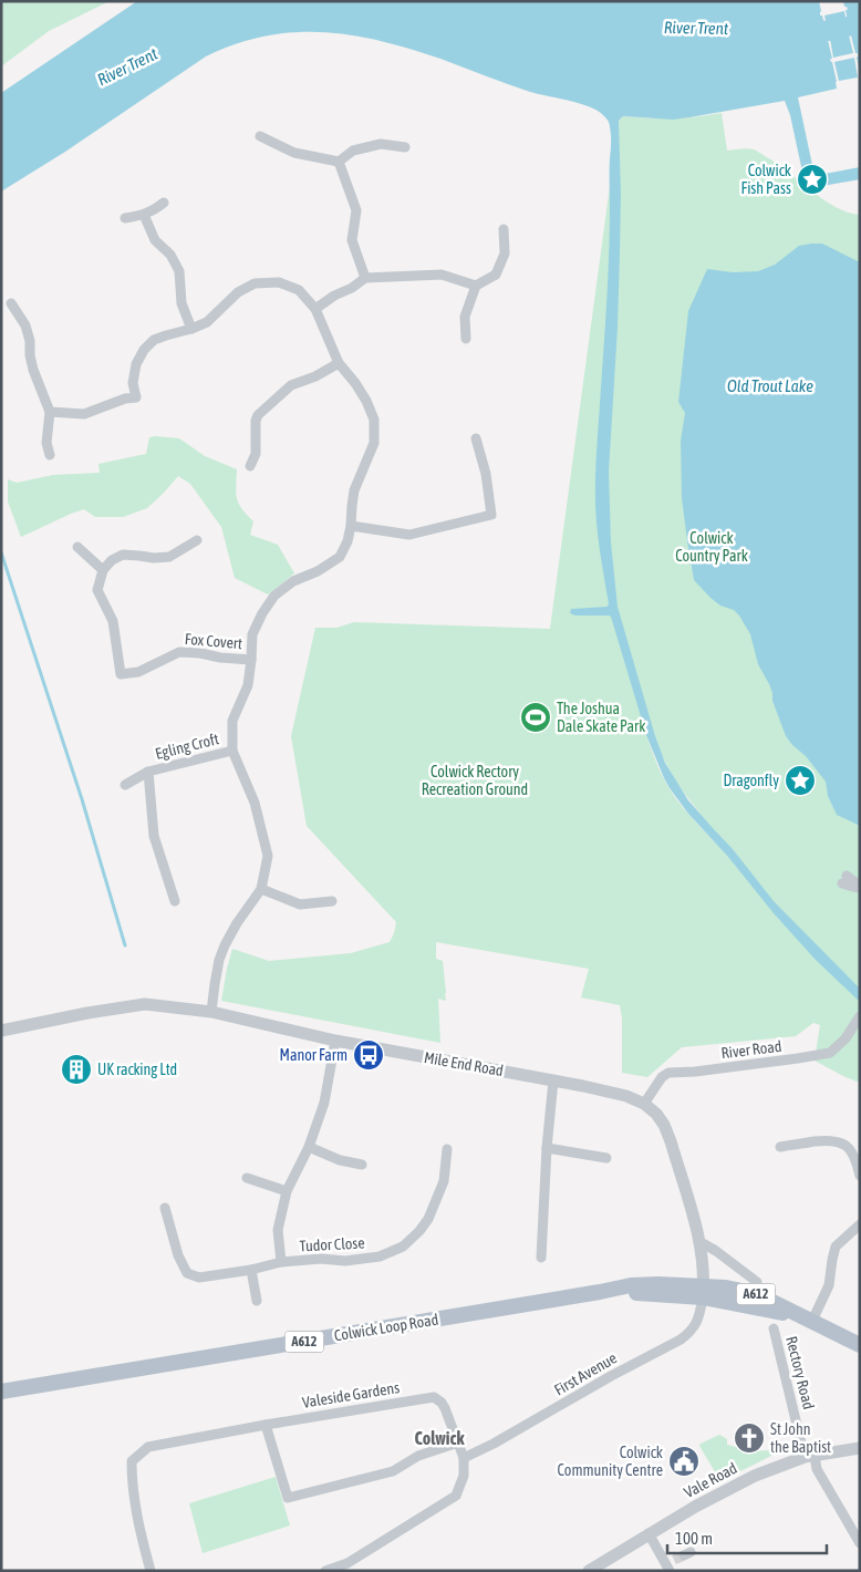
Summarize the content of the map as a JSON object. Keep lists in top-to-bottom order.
{
  "streets": {
    "main road": ["A612", "Colwick Loop Road"],
    "street": [
      "Fox Covert",
      "Egling Croft",
      "River Road",
      "Mile End Road",
      "Tudor Close",
      "Rectory Road",
      "First Avenue",
      "Valeside Gardens",
      "Vale Road"
    ]
  },
  "crossings": [
    ["River Road", "Mile End Road"],
    ["Mile End Road", "A612"],
    ["Mile End Road", "Colwick Loop Road"],
    ["Mile End Road", "First Avenue"],
    ["A612", "Colwick Loop Road"],
    ["A612", "First Avenue"],
    ["Colwick Loop Road", "First Avenue"],
    ["Rectory Road", "Vale Road"],
    ["First Avenue", "Valeside Gardens"]
  ],
  "districts": ["Colwick"],
  "water": ["River Trent", "Old Trout Lake"],
  "parks": ["Colwick Country Park", "Colwick Rectory Recreation Ground"],
  "places": {
    "place": ["Colwick Fish Pass", "Dragonfly"],
    "sports": ["The Joshua Dale Skate Park"],
    "bus stop": ["Manor Farm"],
    "building": ["UK racking Ltd"],
    "church": ["St John the Baptist"],
    "public building": ["Colwick Community Centre"]
  },
  "scale_bar": "100 m"
}
